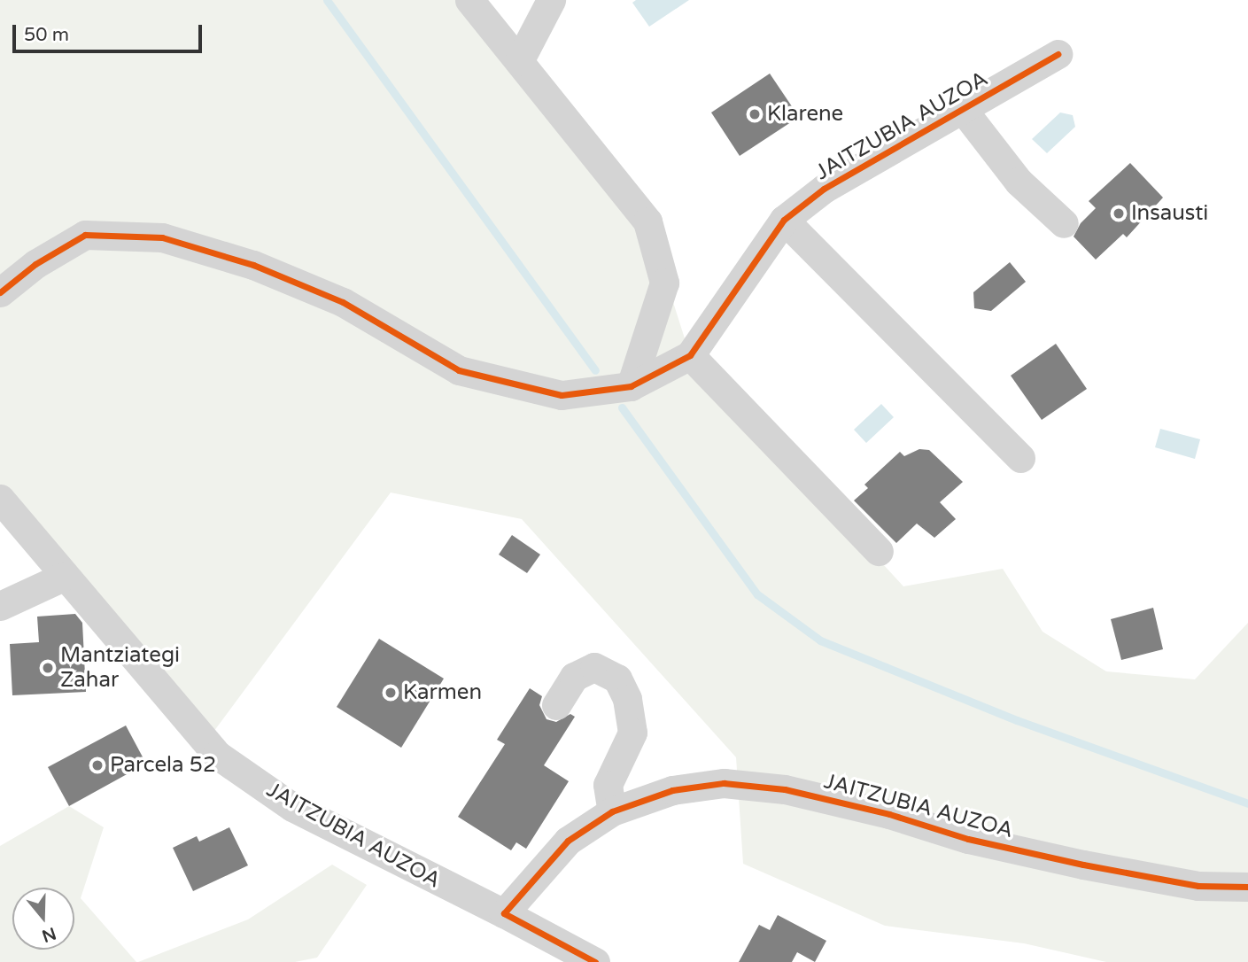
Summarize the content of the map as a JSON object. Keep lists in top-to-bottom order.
{
  "streets": {
    "street": ["JAITZUBIA AUZOA"]
  },
  "places": [
    "Klarene",
    "Insausti",
    "Mantziategi Zahar",
    "Karmen",
    "Parcela 52"
  ],
  "scale_bar": "50 m",
  "north": "bottom"
}
